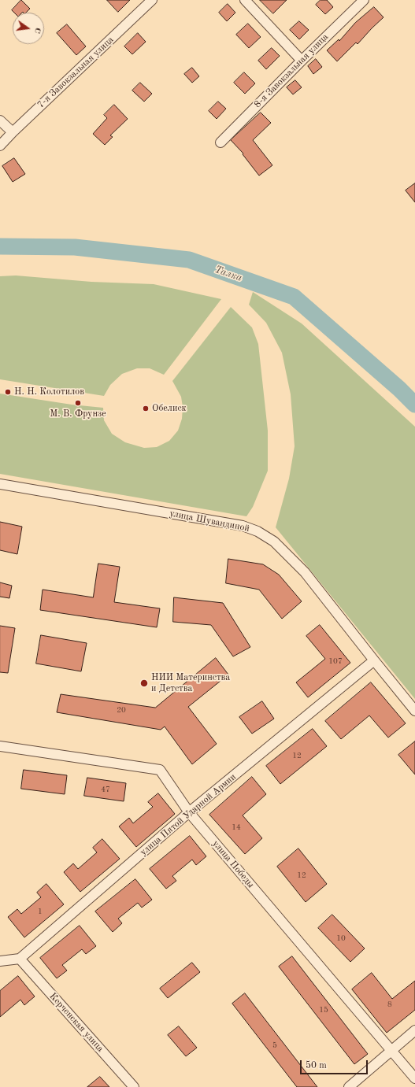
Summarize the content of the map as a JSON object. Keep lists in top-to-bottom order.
{
  "streets": {
    "street": [
      "8-я Завокзальная улица",
      "7-я Завокзальная улица",
      "улица Шувандиной",
      "улица Пятой Ударной Армии",
      "улица Победы",
      "Керченская улица"
    ]
  },
  "crossings": [
    ["улица Шувандиной", "улица Пятой Ударной Армии"],
    ["улица Пятой Ударной Армии", "улица Победы"],
    ["улица Пятой Ударной Армии", "Керченская улица"]
  ],
  "water": ["Талка"],
  "places": [
    "Н. Н. Колотилов",
    "М. В. Фрунзе",
    "Обелиск",
    "НИИ Материнства и Детства"
  ],
  "house_numbers": [
    "107",
    "20",
    "12",
    "47",
    "14",
    "12",
    "1",
    "10",
    "8",
    "15",
    "5"
  ],
  "scale_bar": "50 m",
  "north": "right"
}
